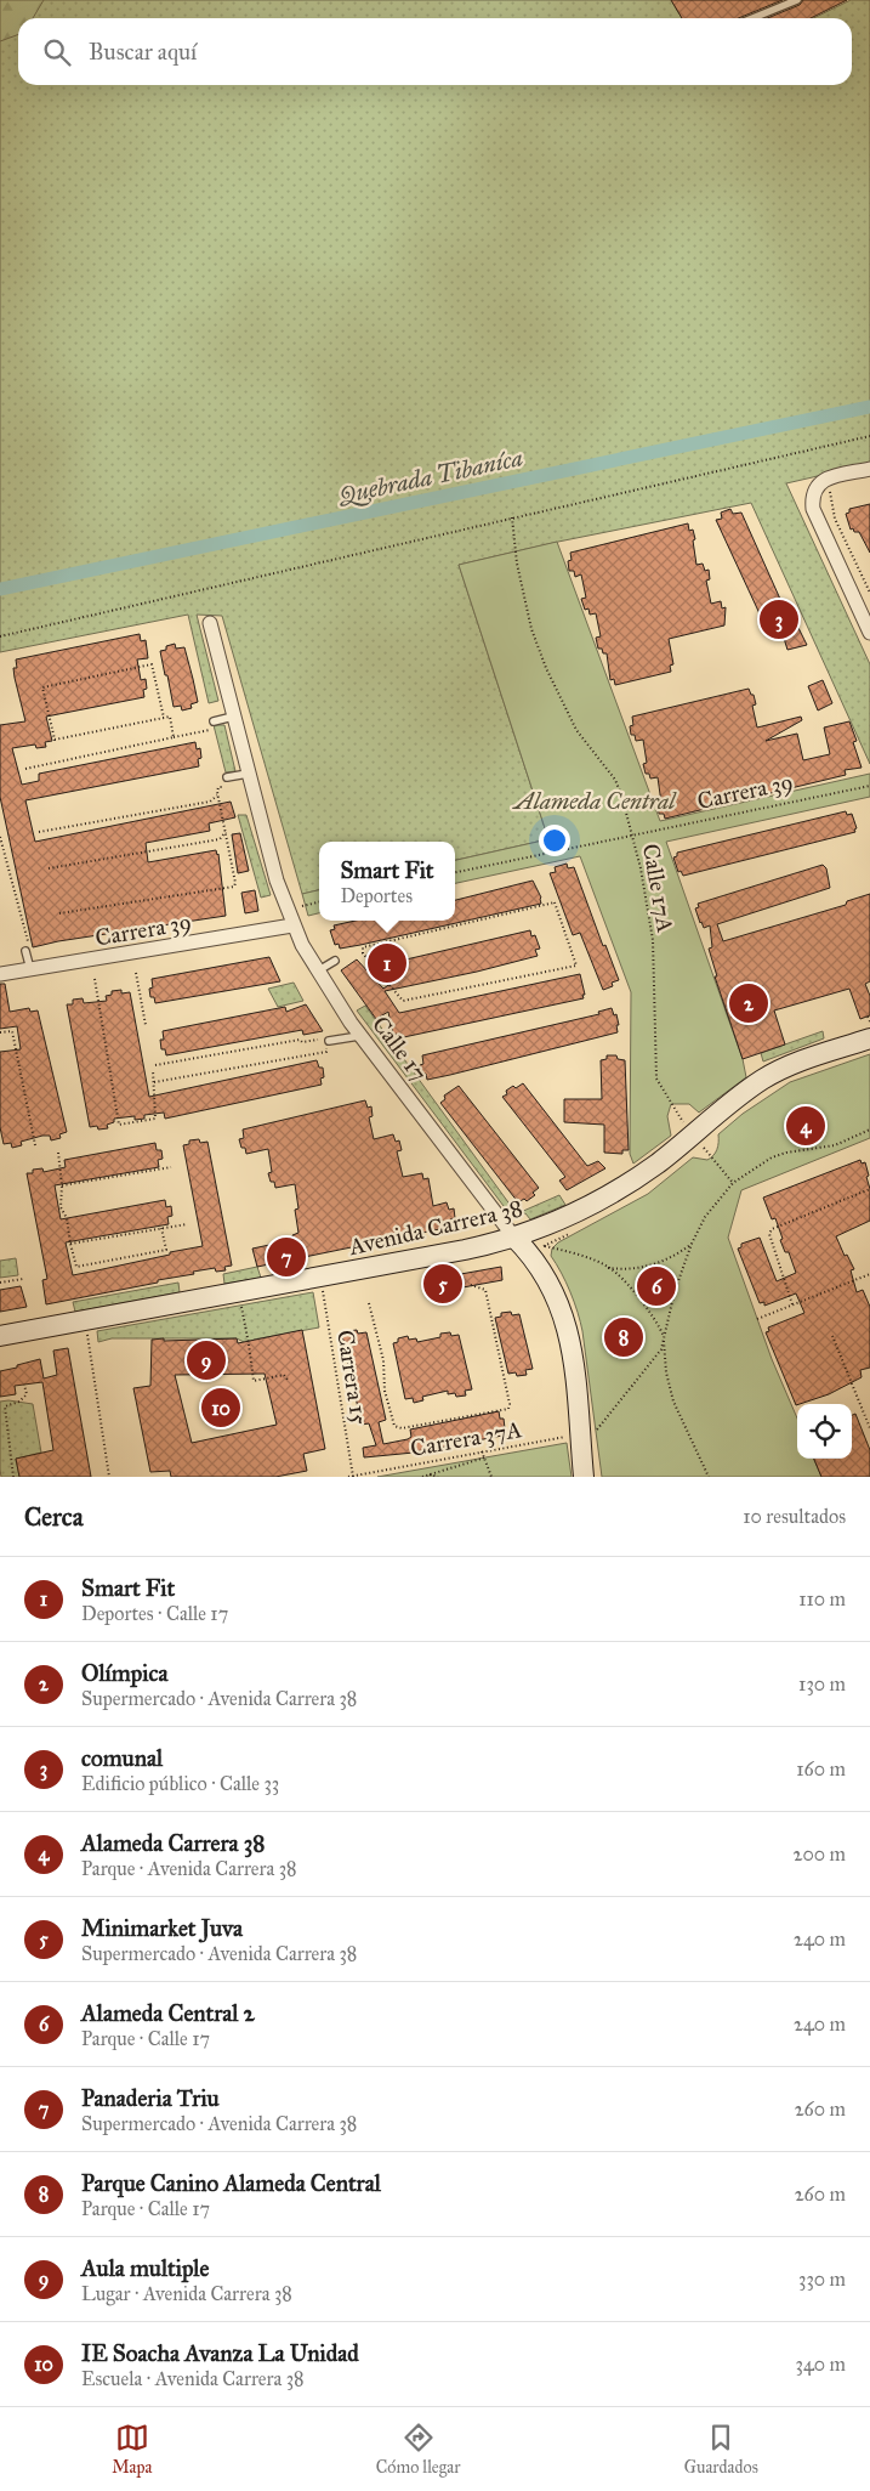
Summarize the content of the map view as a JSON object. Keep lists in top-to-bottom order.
{
  "streets": {
    "main road": ["Calle 17", "Avenida Carrera 38"],
    "street": ["Carrera 39"],
    "path": ["Calle 17A", "Carrera 15", "Carrera 37A"]
  },
  "crossings": [
    ["Carrera 39", "Calle 17A"],
    ["Carrera 39", "Calle 17"],
    ["Calle 17A", "Avenida Carrera 38"],
    ["Calle 17", "Avenida Carrera 38"],
    ["Calle 17", "Carrera 37A"],
    ["Carrera 15", "Carrera 37A"]
  ],
  "water": ["Quebrada Tibaníca"],
  "parks": ["Alameda Central"],
  "page": {
    "search": "Buscar aquí",
    "pins": [
      "3",
      "1",
      "2",
      "4",
      "7",
      "5",
      "6",
      "8",
      "9",
      "10"
    ],
    "popup": ["Smart Fit", "Deportes"],
    "heading": ["Cerca", "10 resultados"],
    "list": [
      {
        "mark": "1",
        "name": "Smart Fit",
        "note": "Deportes · Calle 17",
        "value": "110 m"
      },
      {
        "mark": "2",
        "name": "Olímpica",
        "note": "Supermercado · Avenida Carrera 38",
        "value": "130 m"
      },
      {
        "mark": "3",
        "name": "comunal",
        "note": "Edificio público · Calle 33",
        "value": "160 m"
      },
      {
        "mark": "4",
        "name": "Alameda Carrera 38",
        "note": "Parque · Avenida Carrera 38",
        "value": "200 m"
      },
      {
        "mark": "5",
        "name": "Minimarket Juva",
        "note": "Supermercado · Avenida Carrera 38",
        "value": "240 m"
      },
      {
        "mark": "6",
        "name": "Alameda Central 2",
        "note": "Parque · Calle 17",
        "value": "240 m"
      },
      {
        "mark": "7",
        "name": "Panaderia Triu",
        "note": "Supermercado · Avenida Carrera 38",
        "value": "260 m"
      },
      {
        "mark": "8",
        "name": "Parque Canino Alameda Central",
        "note": "Parque · Calle 17",
        "value": "260 m"
      },
      {
        "mark": "9",
        "name": "Aula multiple",
        "note": "Lugar · Avenida Carrera 38",
        "value": "330 m"
      },
      {
        "mark": "10",
        "name": "IE Soacha Avanza La Unidad",
        "note": "Escuela · Avenida Carrera 38",
        "value": "340 m"
      }
    ],
    "nav": ["Mapa", "Cómo llegar", "Guardados"]
  }
}
